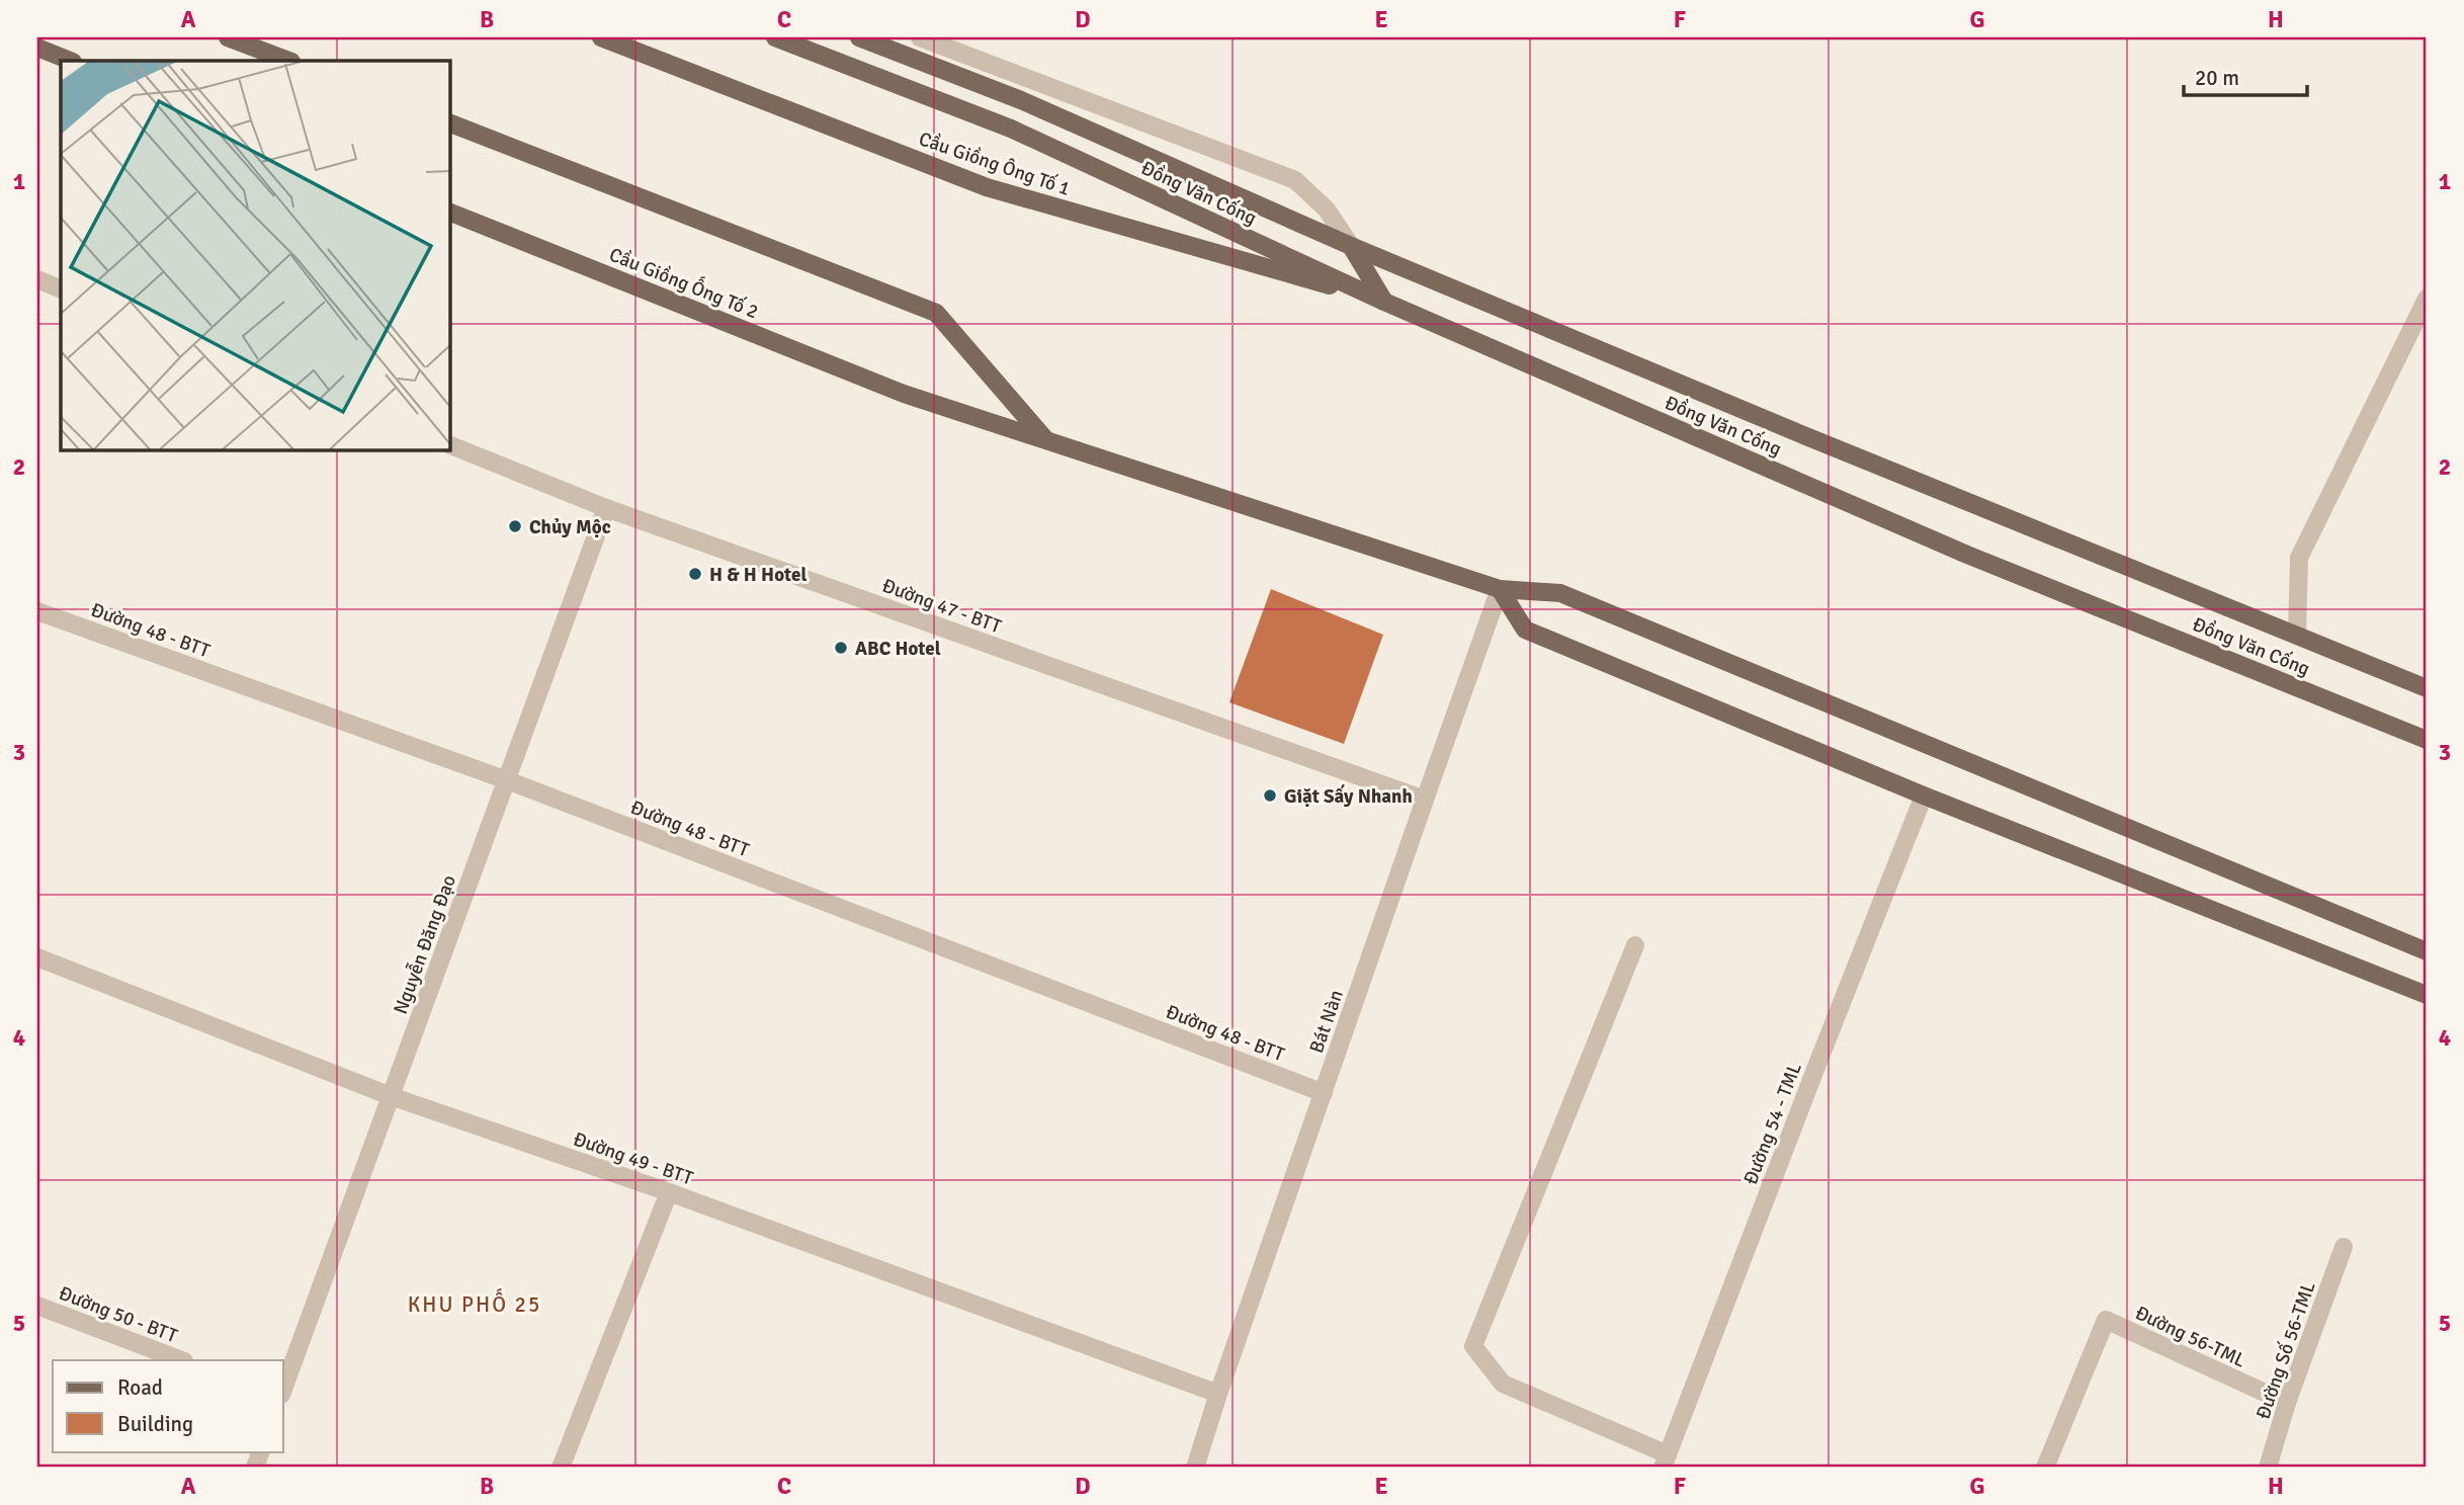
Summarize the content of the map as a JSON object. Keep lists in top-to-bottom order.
{
  "streets": {
    "main road": ["Cầu Giồng Ông Tố 1", "Đồng Văn Cống", "Cầu Giồng Ống Tố 2"],
    "street": [
      "Đường 47 - BTT",
      "Đường 48 - BTT",
      "Nguyễn Đăng Đạo",
      "Bát Nàn",
      "Đường 54 - TML",
      "Đường 49 - BTT",
      "Đường 50 - BTT",
      "Đường 56-TML",
      "Đường Số 56-TML"
    ]
  },
  "crossings": [
    ["Cầu Giồng Ông Tố 1", "Đồng Văn Cống"],
    ["Đường 47 - BTT", "Nguyễn Đăng Đạo"],
    ["Đường 47 - BTT", "Bát Nàn"],
    ["Đường 48 - BTT", "Nguyễn Đăng Đạo"],
    ["Đường 48 - BTT", "Bát Nàn"],
    ["Nguyễn Đăng Đạo", "Đường 49 - BTT"],
    ["Bát Nàn", "Đường 49 - BTT"],
    ["Đường 56-TML", "Đường Số 56-TML"]
  ],
  "districts": ["KHU PHỐ 25"],
  "places": [
    "Chủy Mộc",
    "H & H Hotel",
    "ABC Hotel",
    "Giặt Sấy Nhanh"
  ],
  "legend": ["Road", "Building"],
  "scale_bar": "20 m",
  "grid": {
    "columns": [
      "A",
      "B",
      "C",
      "D",
      "E",
      "F",
      "G",
      "H"
    ],
    "rows": [
      "1",
      "2",
      "3",
      "4",
      "5"
    ]
  }
}
